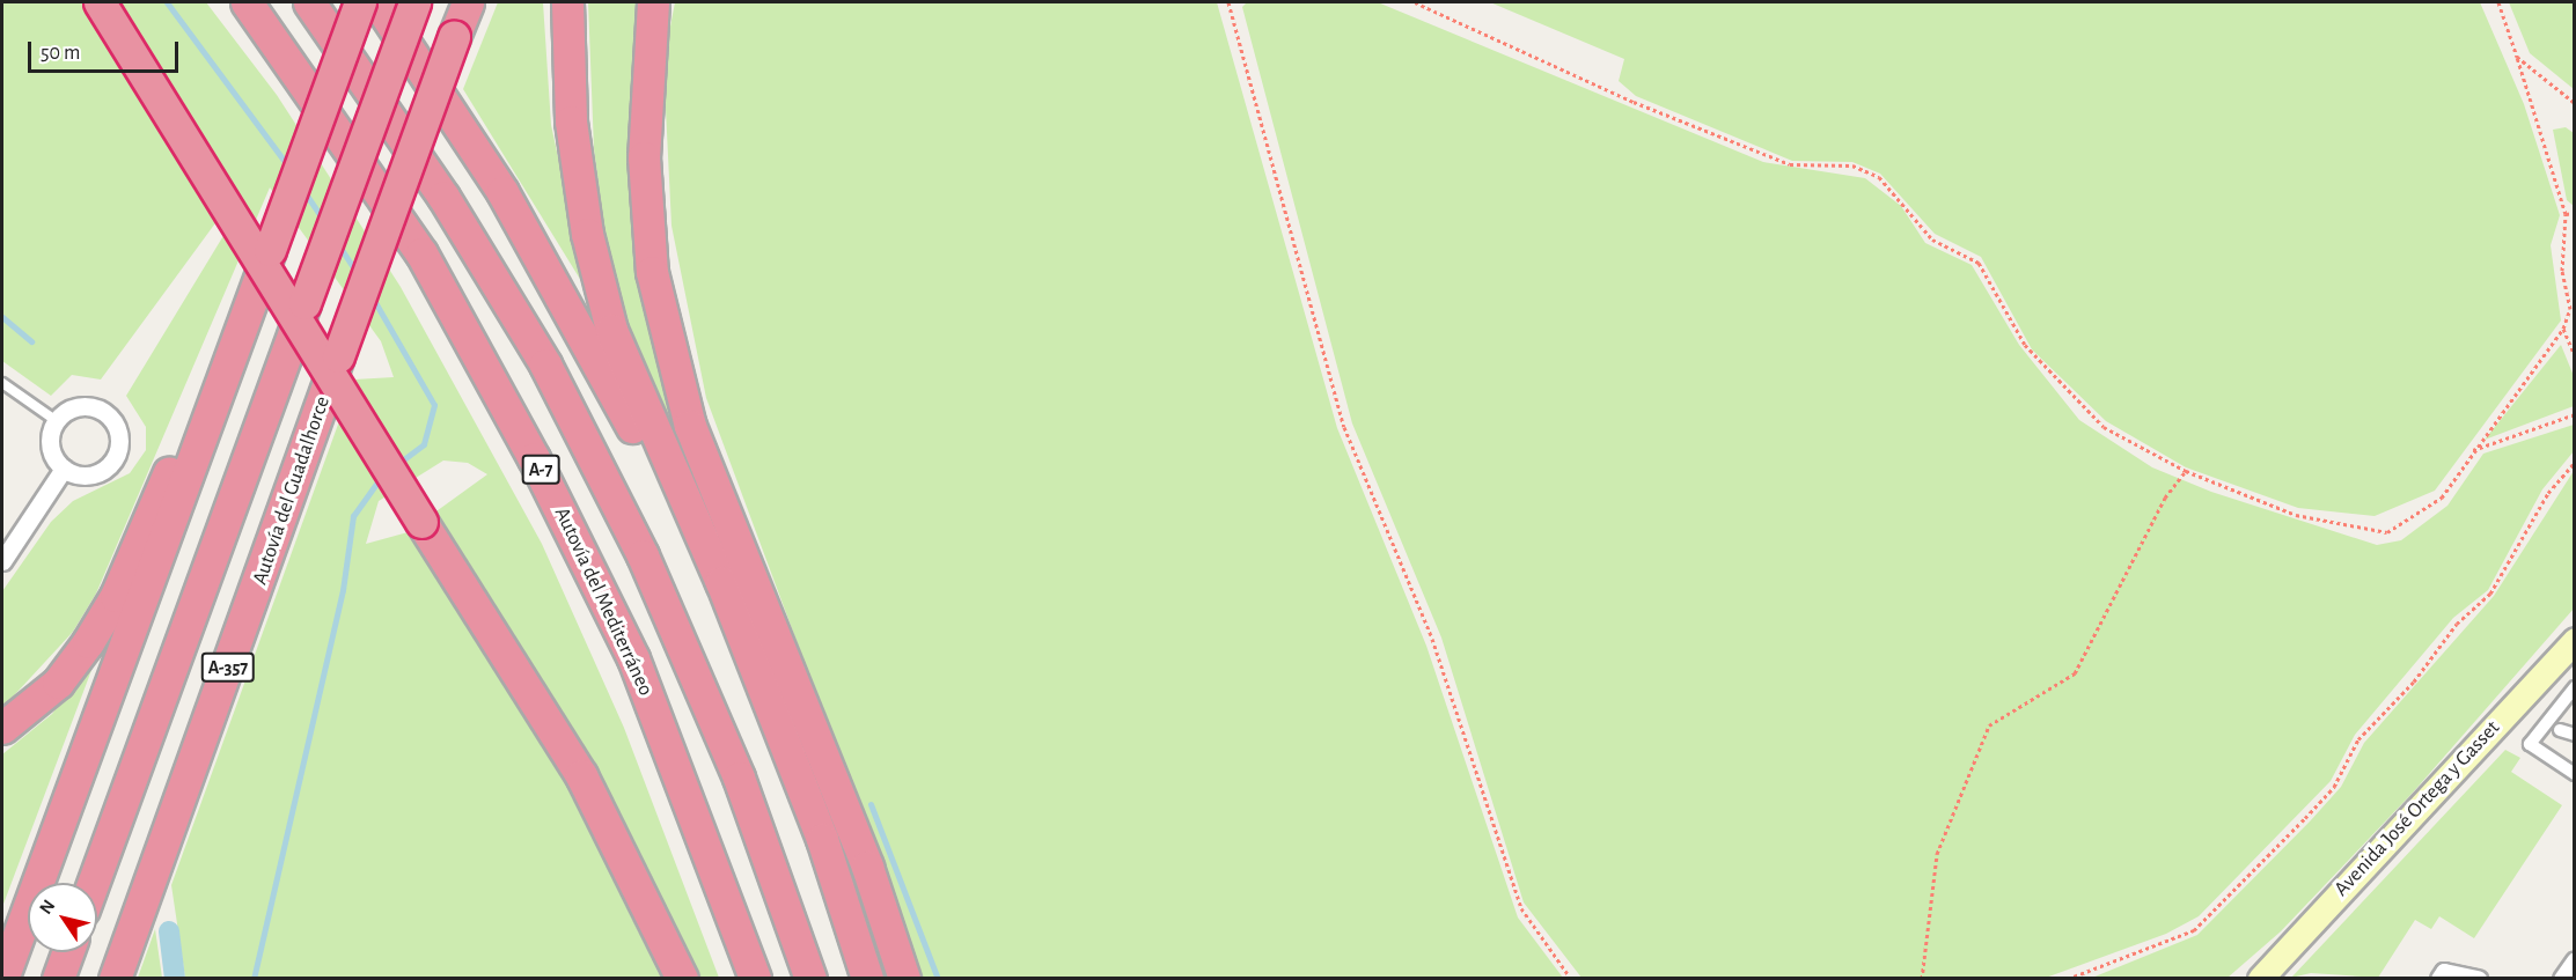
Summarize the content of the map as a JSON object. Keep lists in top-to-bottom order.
{
  "streets": {
    "highway": [
      "A-7",
      "Autovía del Guadalhorce",
      "Autovía del Mediterráneo",
      "A-357"
    ],
    "main road": ["Avenida José Ortega y Gasset"]
  },
  "scale_bar": "50 m",
  "north": "top left"
}
